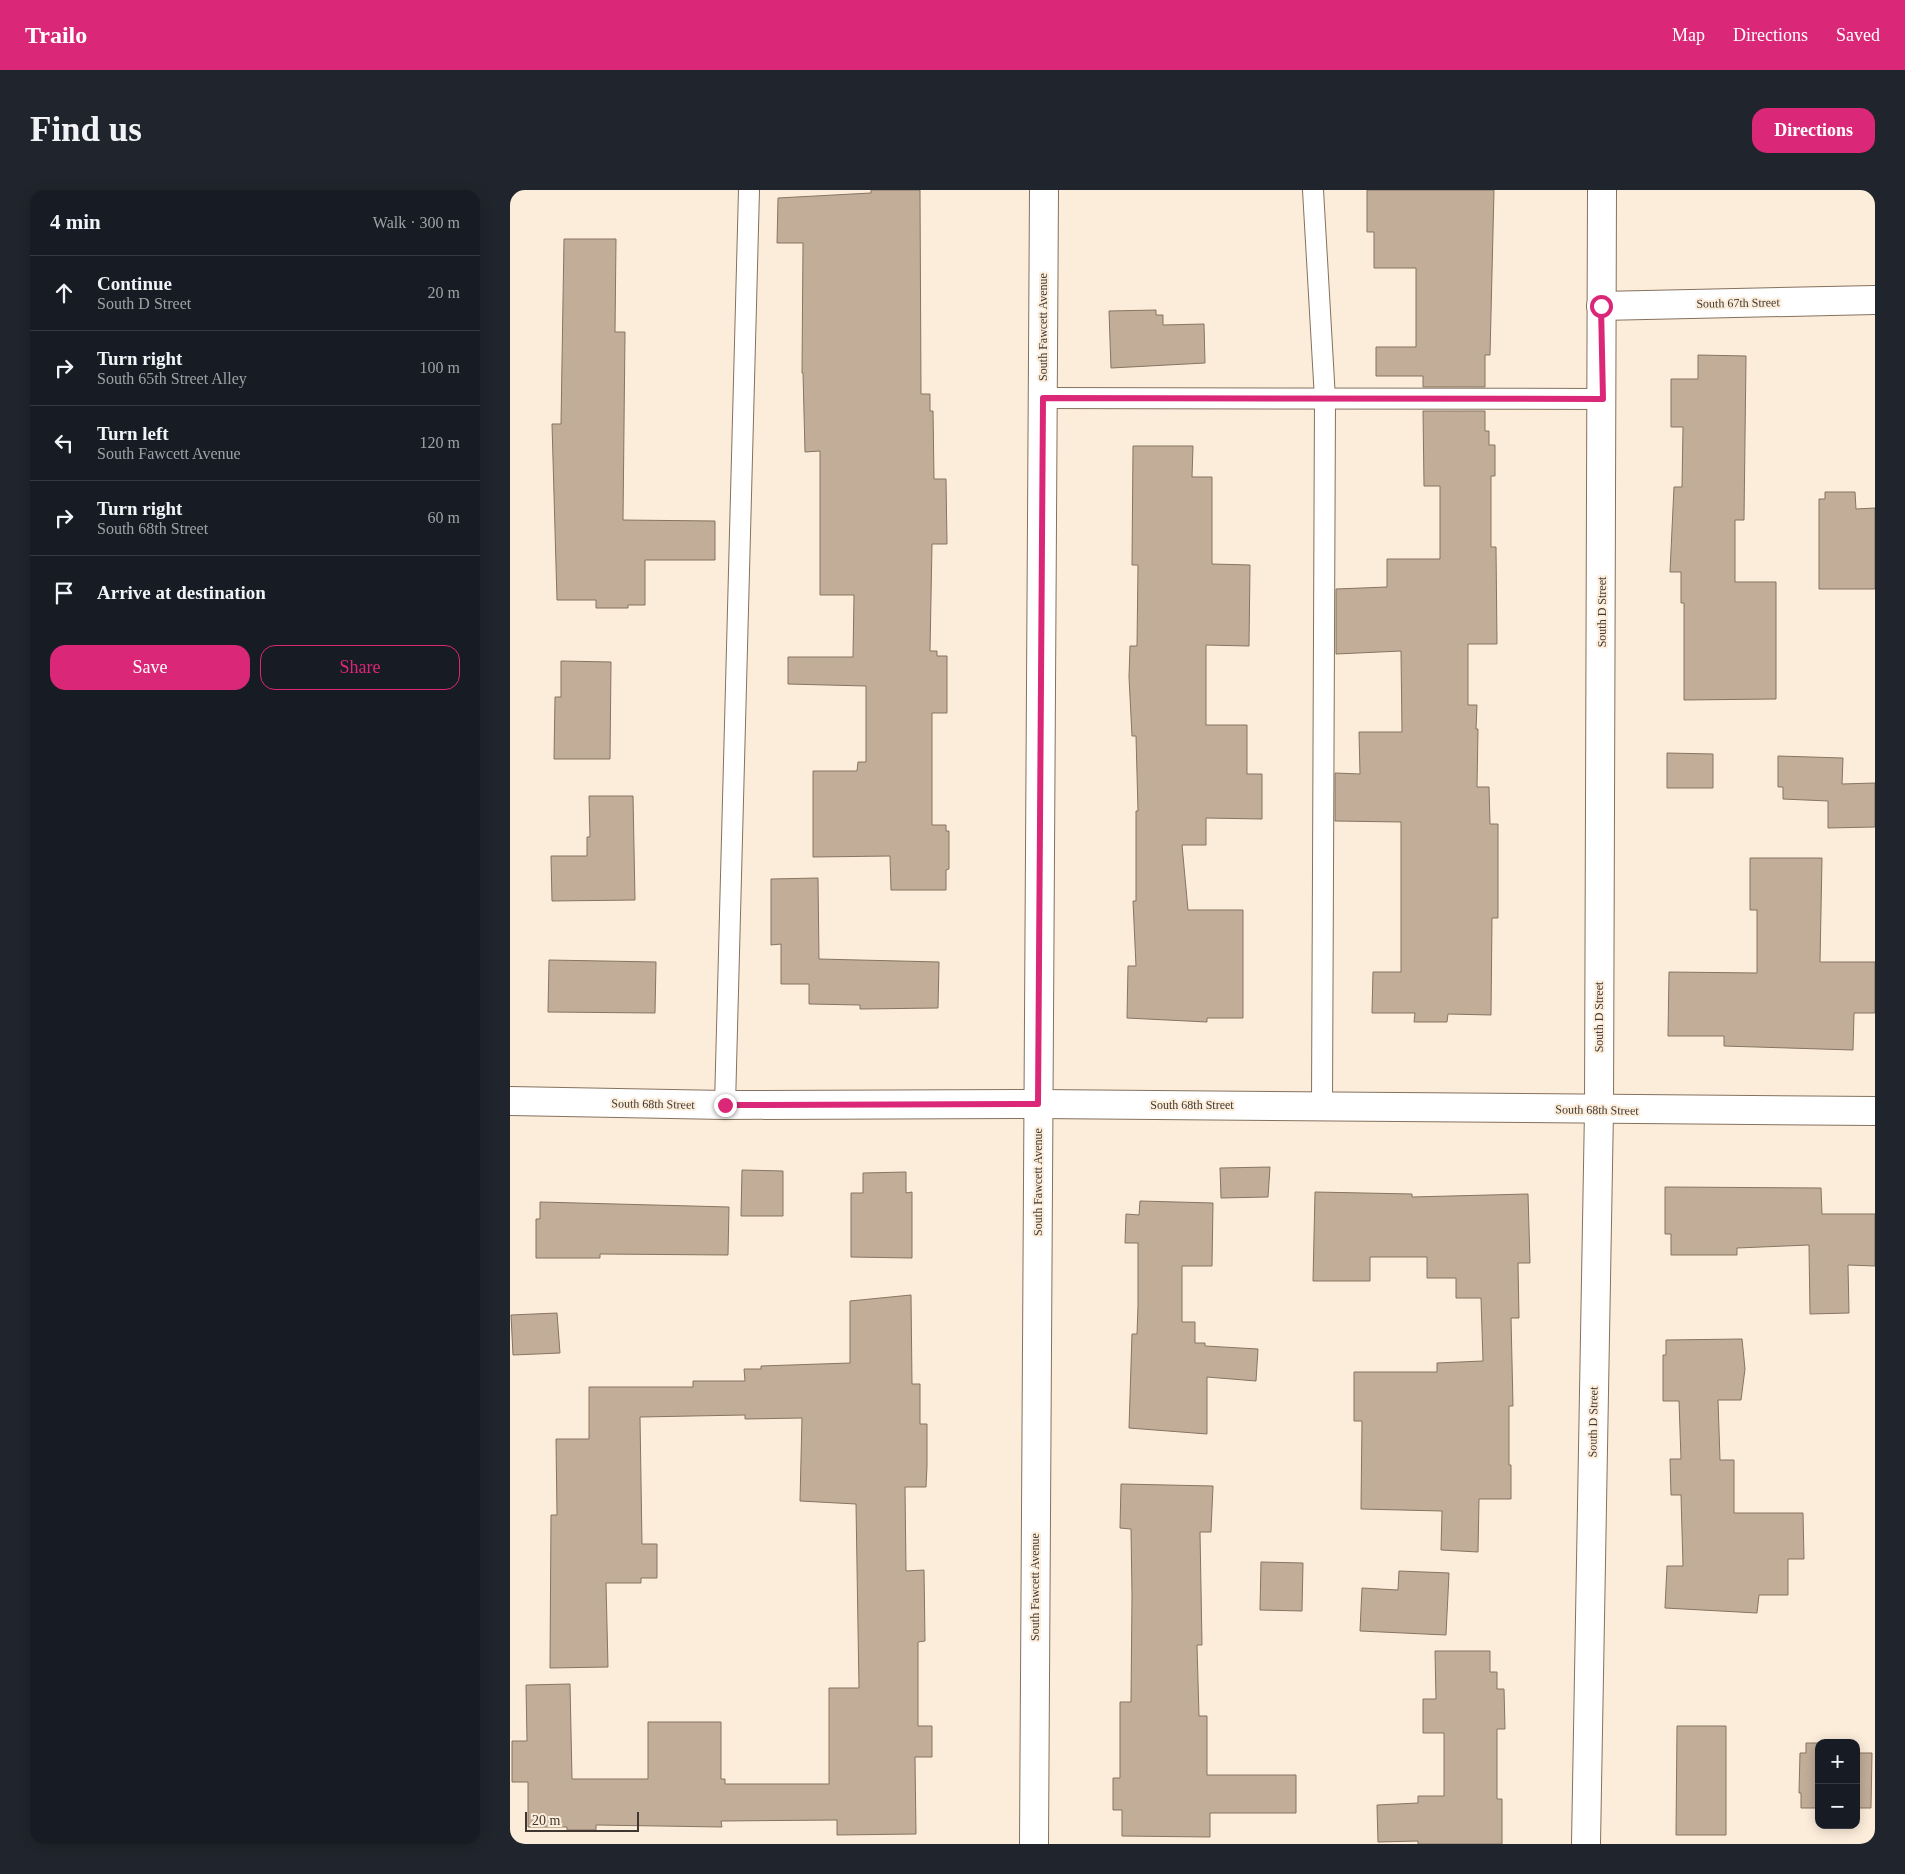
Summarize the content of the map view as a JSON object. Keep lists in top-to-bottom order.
{
  "streets": {
    "street": [
      "South 67th Street",
      "South Fawcett Avenue",
      "South D Street",
      "South 68th Street"
    ]
  },
  "crossings": [
    ["South 67th Street", "South D Street"],
    ["South Fawcett Avenue", "South 68th Street"],
    ["South D Street", "South 68th Street"]
  ],
  "scale_bar": "20 m",
  "page": {
    "header": "Trailo",
    "nav": ["Map", "Directions", "Saved"],
    "buttons": [
      "Directions",
      ["Save", "Share"]
    ],
    "title": "Find us",
    "heading": ["4 min", "Walk · 300 m"],
    "list": [
      ["Continue", "South D Street", "20 m"],
      ["Turn right", "South 65th Street Alley", "100 m"],
      ["Turn left", "South Fawcett Avenue", "120 m"],
      ["Turn right", "South 68th Street", "60 m"],
      "Arrive at destination"
    ],
    "map_buttons": ["+", "−"],
    "scale": "20 m"
  }
}
